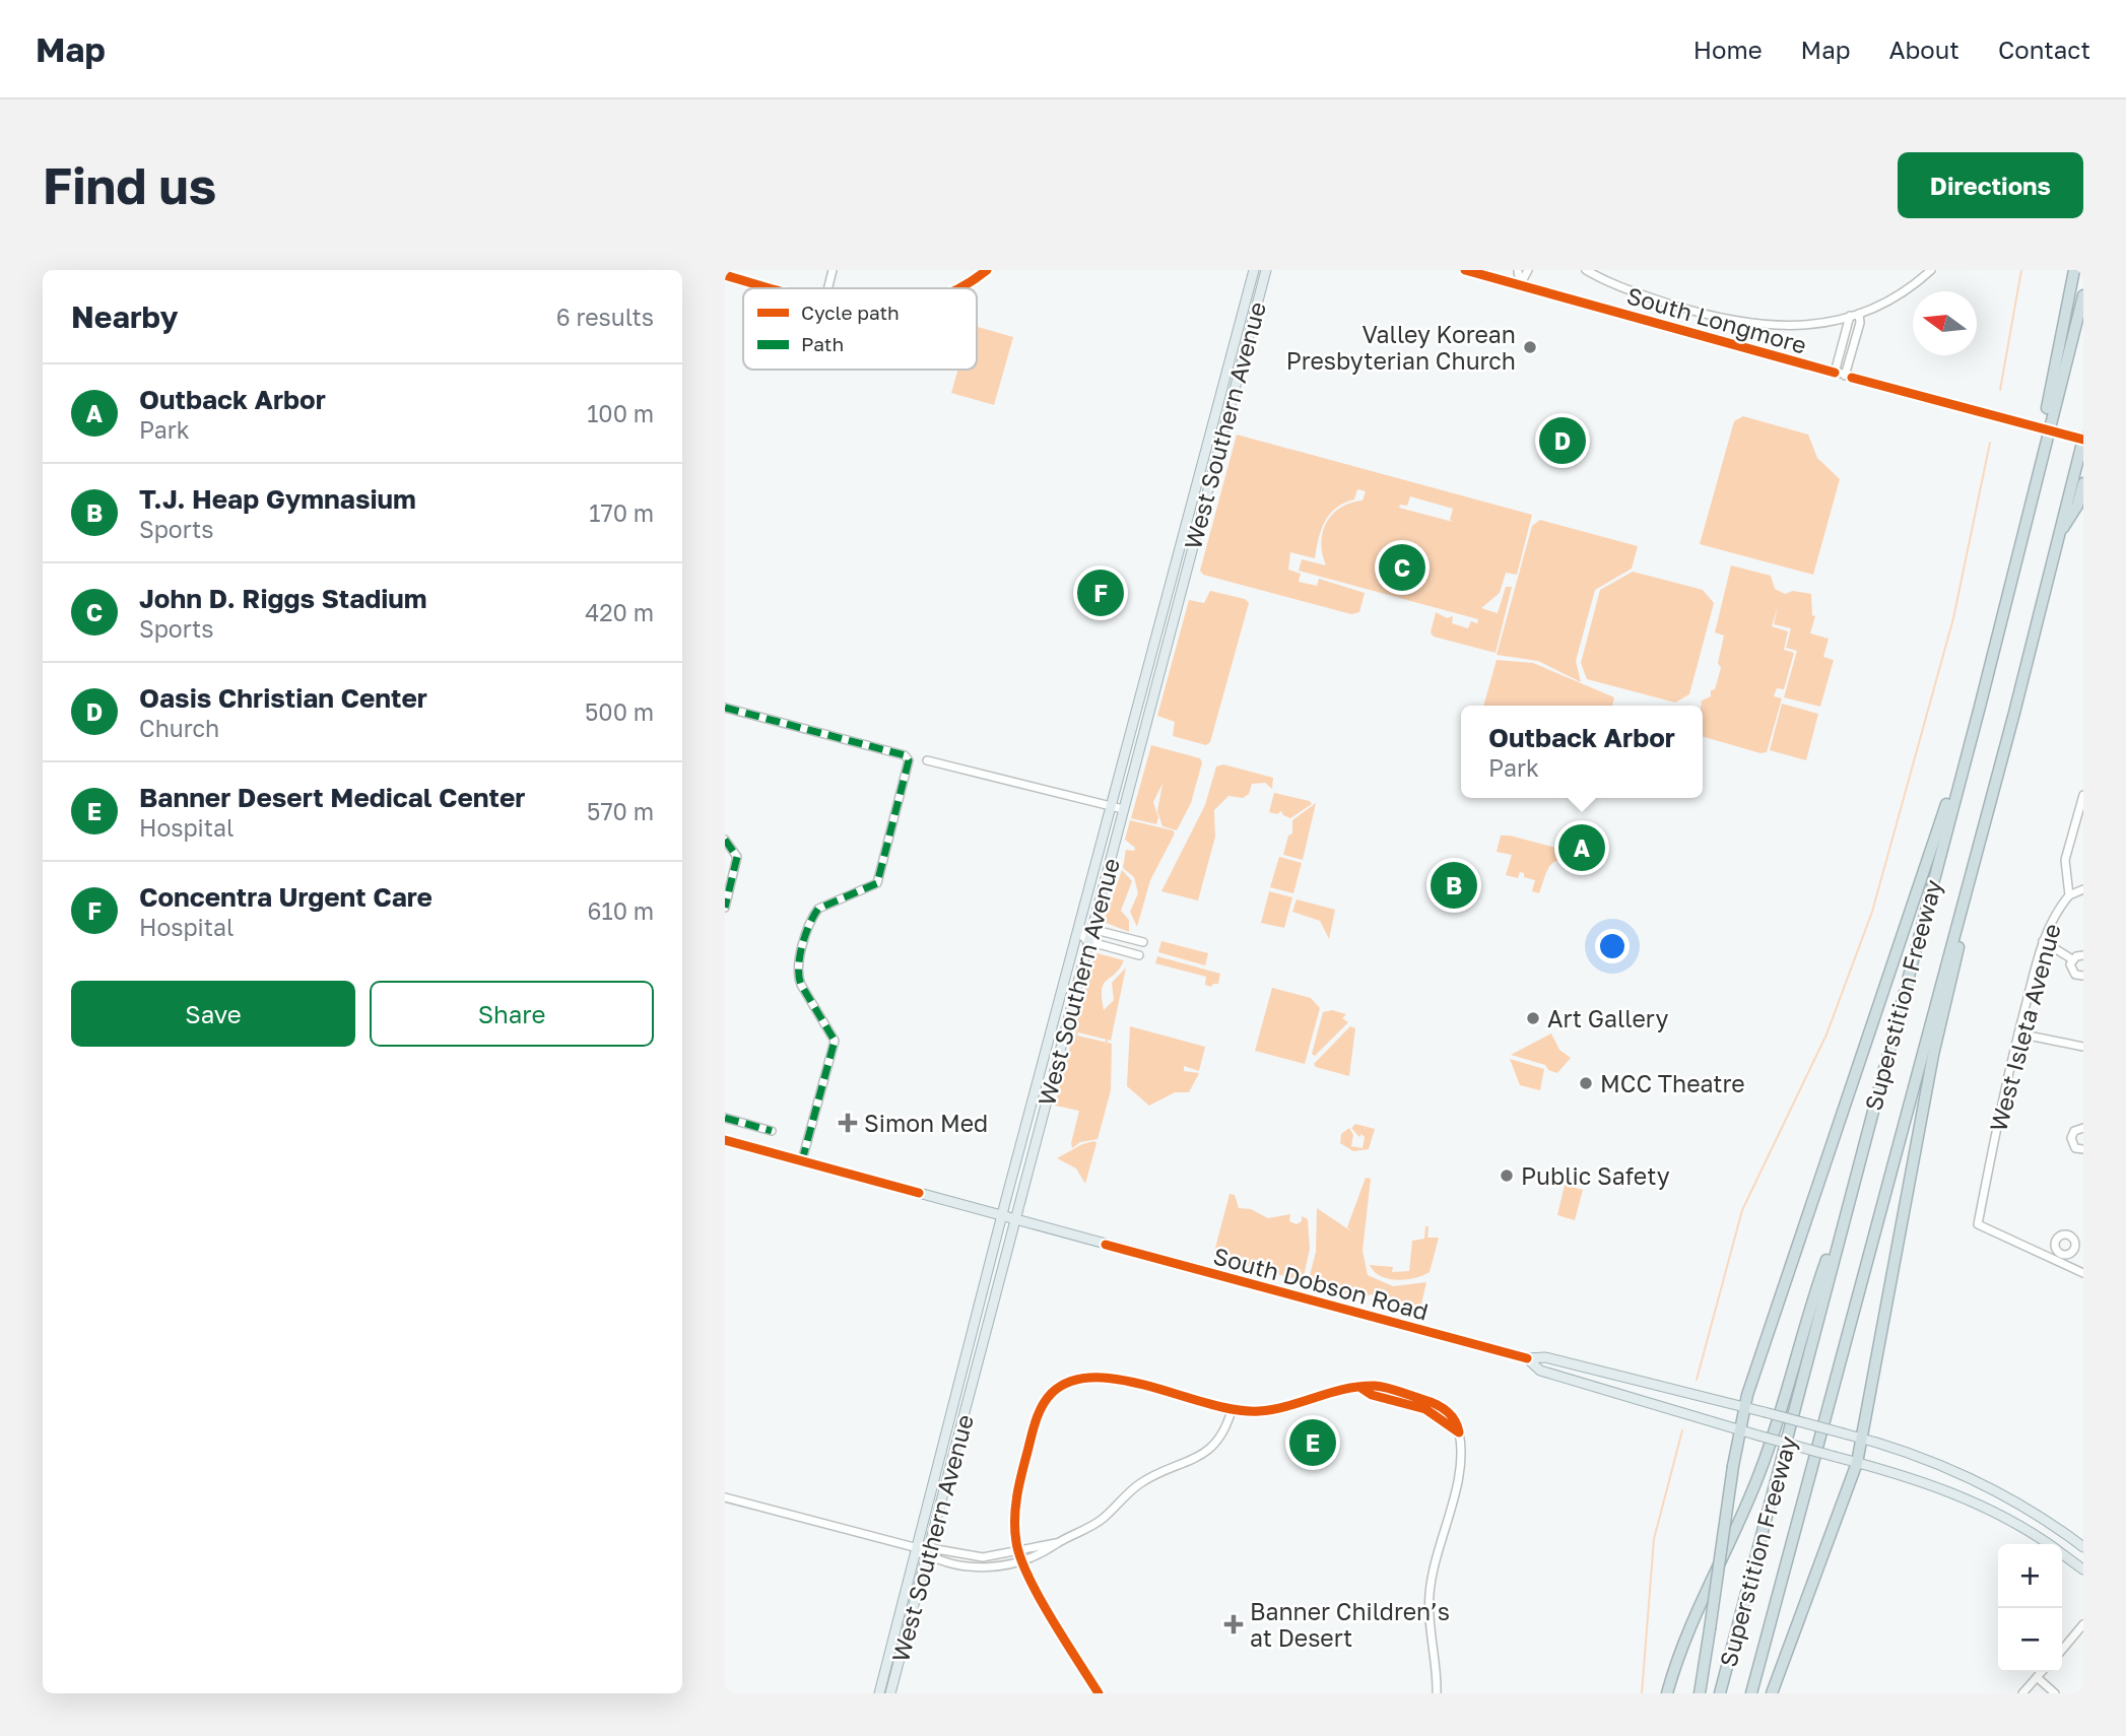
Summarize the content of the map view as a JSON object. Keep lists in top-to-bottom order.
{
  "streets": {
    "highway": ["Superstition Freeway"],
    "main road": ["West Southern Avenue", "South Dobson Road"],
    "street": ["South Longmore", "West Isleta Avenue"]
  },
  "crossings": [
    ["South Longmore", "Superstition Freeway"],
    ["West Southern Avenue", "South Dobson Road"]
  ],
  "places": {
    "other": [
      "Valley Korean Presbyterian Church",
      "Art Gallery",
      "MCC Theatre",
      "Public Safety"
    ],
    "health": ["Simon Med", "Banner Children’s at Desert"]
  },
  "legend": ["Cycle path", "Path"],
  "north": "left",
  "page": {
    "header": "Map",
    "nav": [
      "Home",
      "Map",
      "About",
      "Contact"
    ],
    "buttons": [
      "Directions",
      ["Save", "Share"]
    ],
    "title": "Find us",
    "heading": ["Nearby", "6 results"],
    "list": [
      {
        "mark": "A",
        "name": "Outback Arbor",
        "note": "Park",
        "value": "100 m"
      },
      {
        "mark": "B",
        "name": "T.J. Heap Gymnasium",
        "note": "Sports",
        "value": "170 m"
      },
      {
        "mark": "C",
        "name": "John D. Riggs Stadium",
        "note": "Sports",
        "value": "420 m"
      },
      {
        "mark": "D",
        "name": "Oasis Christian Center",
        "note": "Church",
        "value": "500 m"
      },
      {
        "mark": "E",
        "name": "Banner Desert Medical Center",
        "note": "Hospital",
        "value": "570 m"
      },
      {
        "mark": "F",
        "name": "Concentra Urgent Care",
        "note": "Hospital",
        "value": "610 m"
      }
    ],
    "pins": [
      "D",
      "C",
      "F",
      "A",
      "B",
      "E"
    ],
    "popup": ["Outback Arbor", "Park"],
    "map_buttons": ["+", "−"]
  }
}
